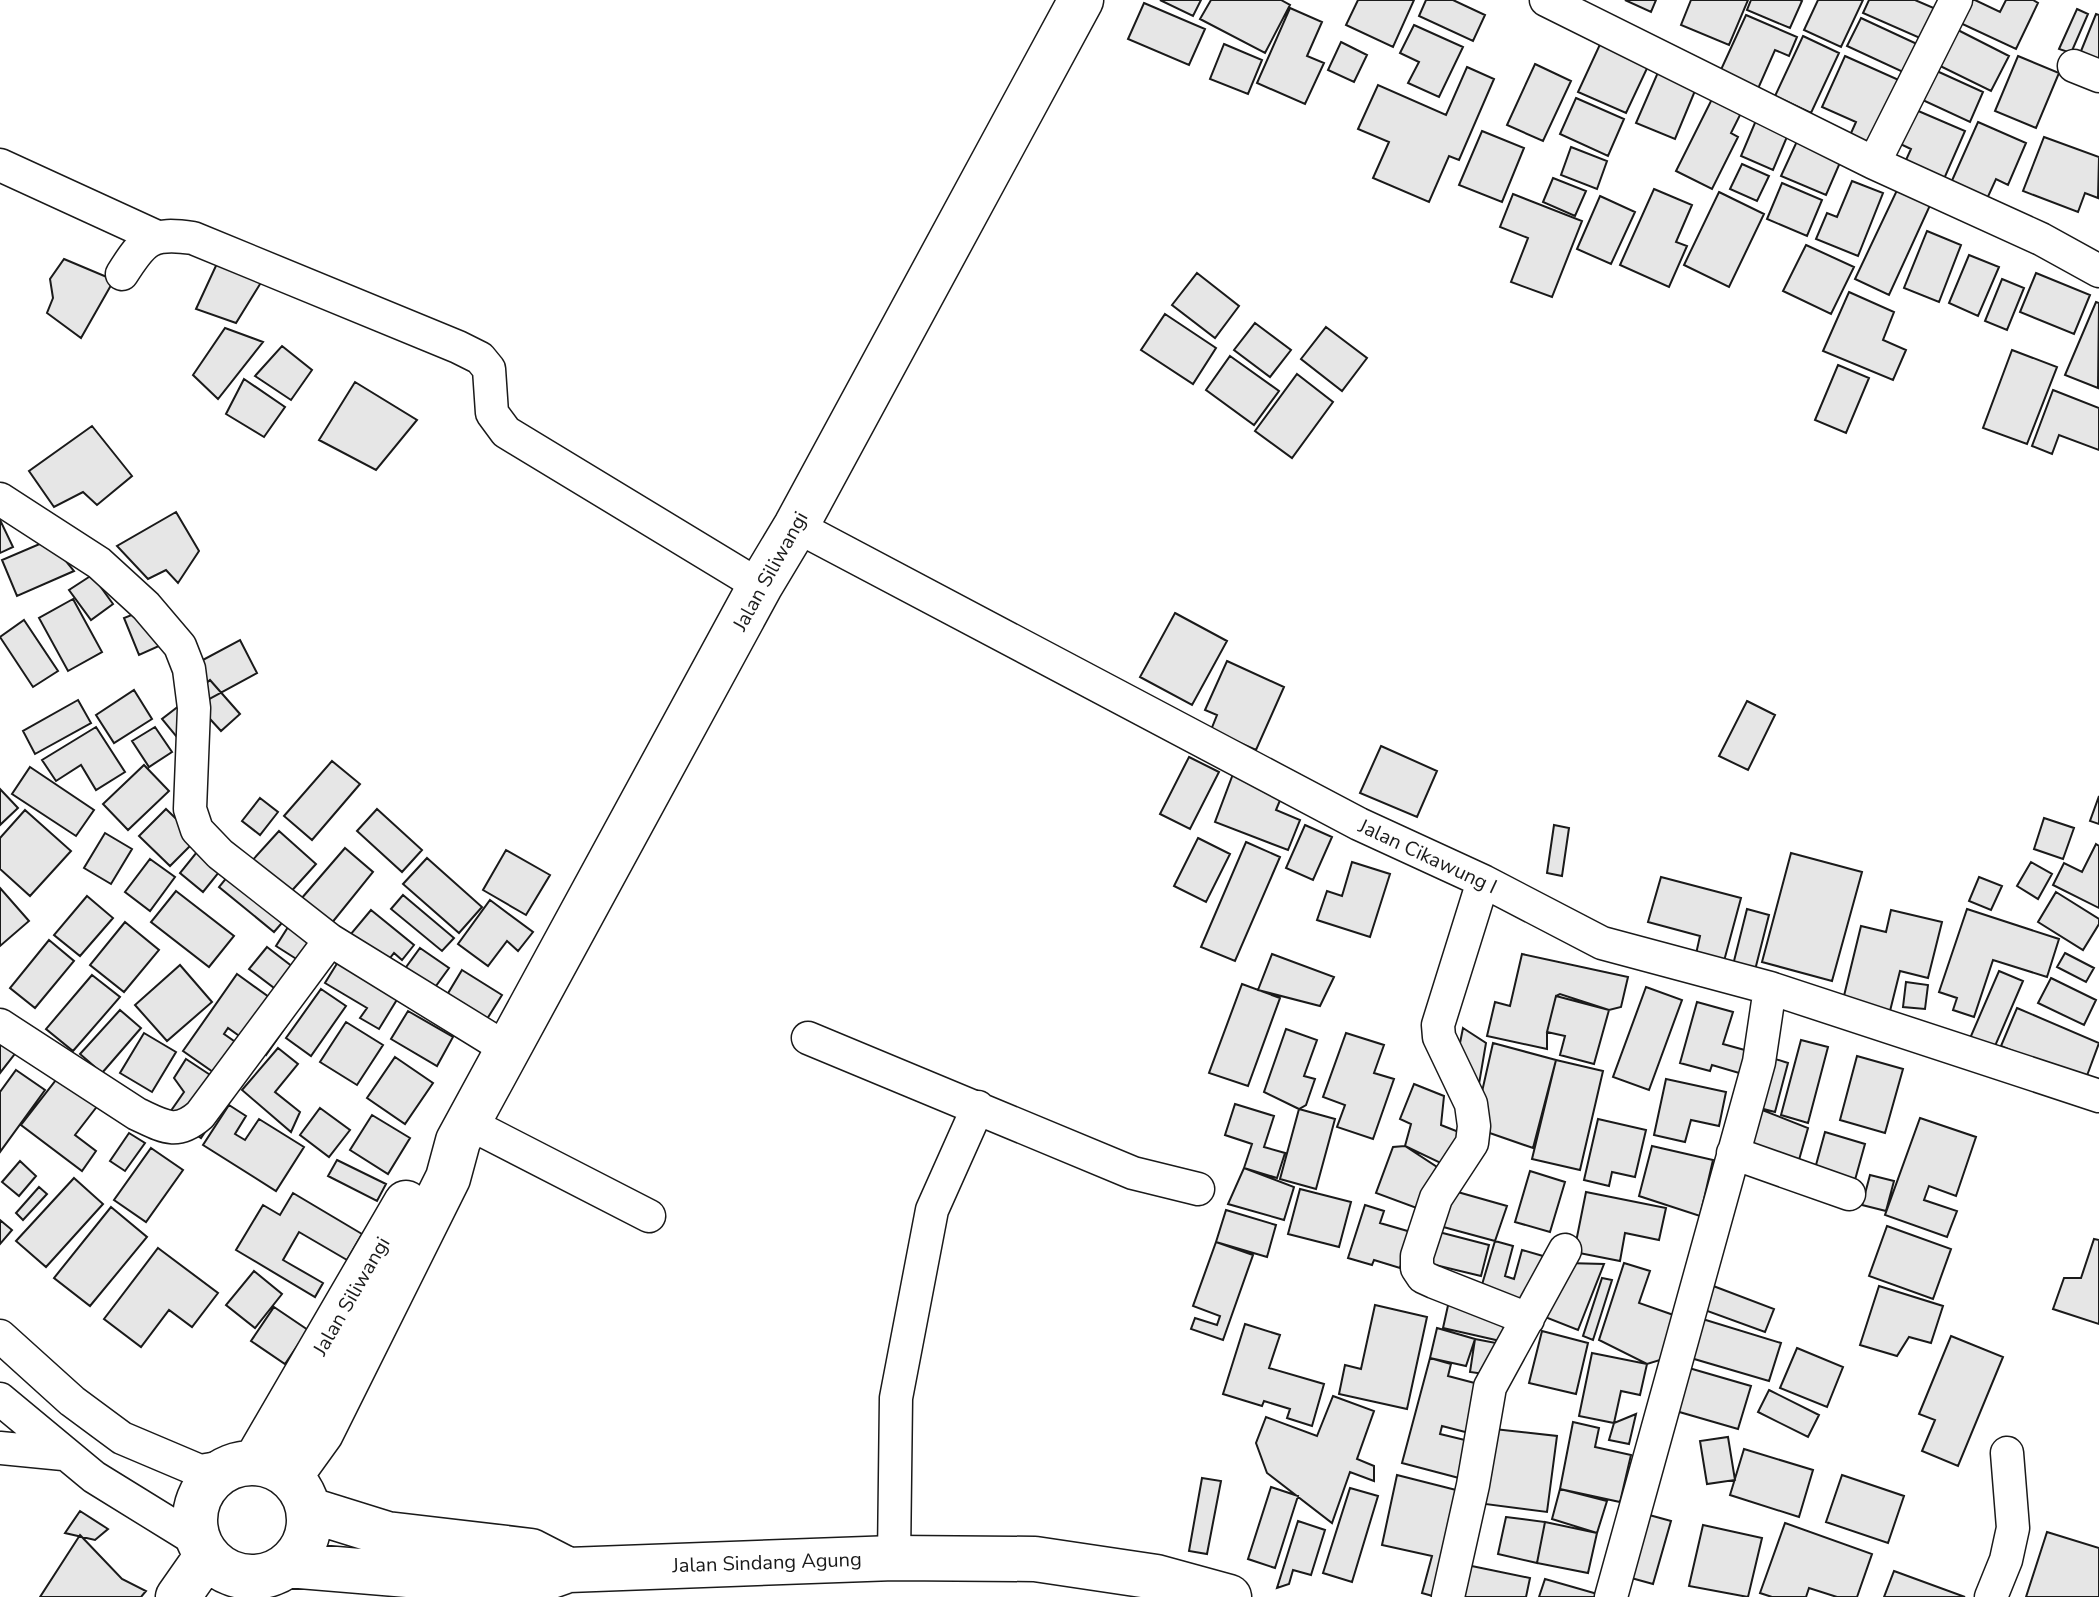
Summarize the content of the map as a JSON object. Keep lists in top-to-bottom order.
{
  "streets": {
    "main road": ["Jalan Siliwangi", "Jalan Sindang Agung"],
    "street": ["Jalan Cikawung I"]
  },
  "crossings": [
    ["Jalan Siliwangi", "Jalan Cikawung I"],
    ["Jalan Siliwangi", "Jalan Sindang Agung"]
  ]
}
